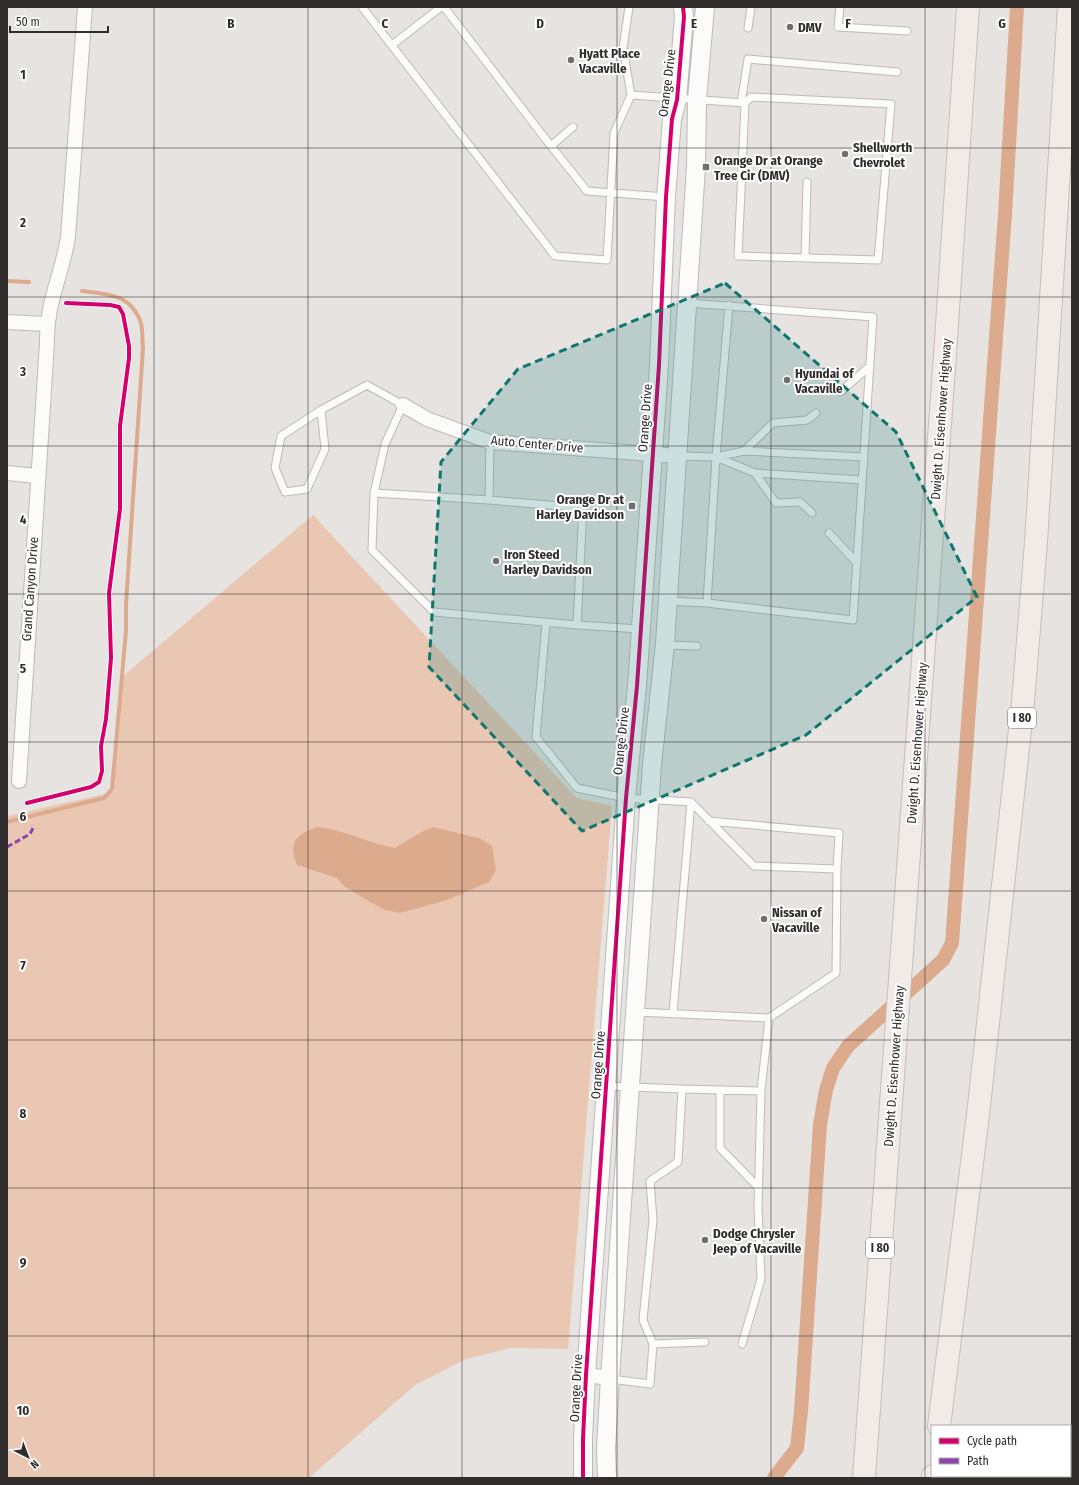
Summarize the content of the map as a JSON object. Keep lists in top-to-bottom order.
{
  "streets": {
    "highway": ["Dwight D. Eisenhower Highway", "I 80"],
    "street": ["Orange Drive", "Auto Center Drive", "Grand Canyon Drive"]
  },
  "crossings": [
    ["Orange Drive", "Auto Center Drive"]
  ],
  "places": {
    "other": [
      "DMV",
      "Hyatt Place Vacaville",
      "Shellworth Chevrolet",
      "Hyundai of Vacaville",
      "Iron Steed Harley Davidson",
      "Nissan of Vacaville",
      "Dodge Chrysler Jeep of Vacaville"
    ],
    "transit": ["Orange Dr at Orange Tree Cir (DMV)", "Orange Dr at Harley Davidson"]
  },
  "legend": ["Cycle path", "Path"],
  "scale_bar": "50 m",
  "north": "bottom right",
  "grid": {
    "columns": [
      "B",
      "C",
      "D",
      "E",
      "F",
      "G"
    ],
    "rows": [
      "1",
      "2",
      "3",
      "4",
      "5",
      "6",
      "7",
      "8",
      "9",
      "10"
    ]
  }
}
